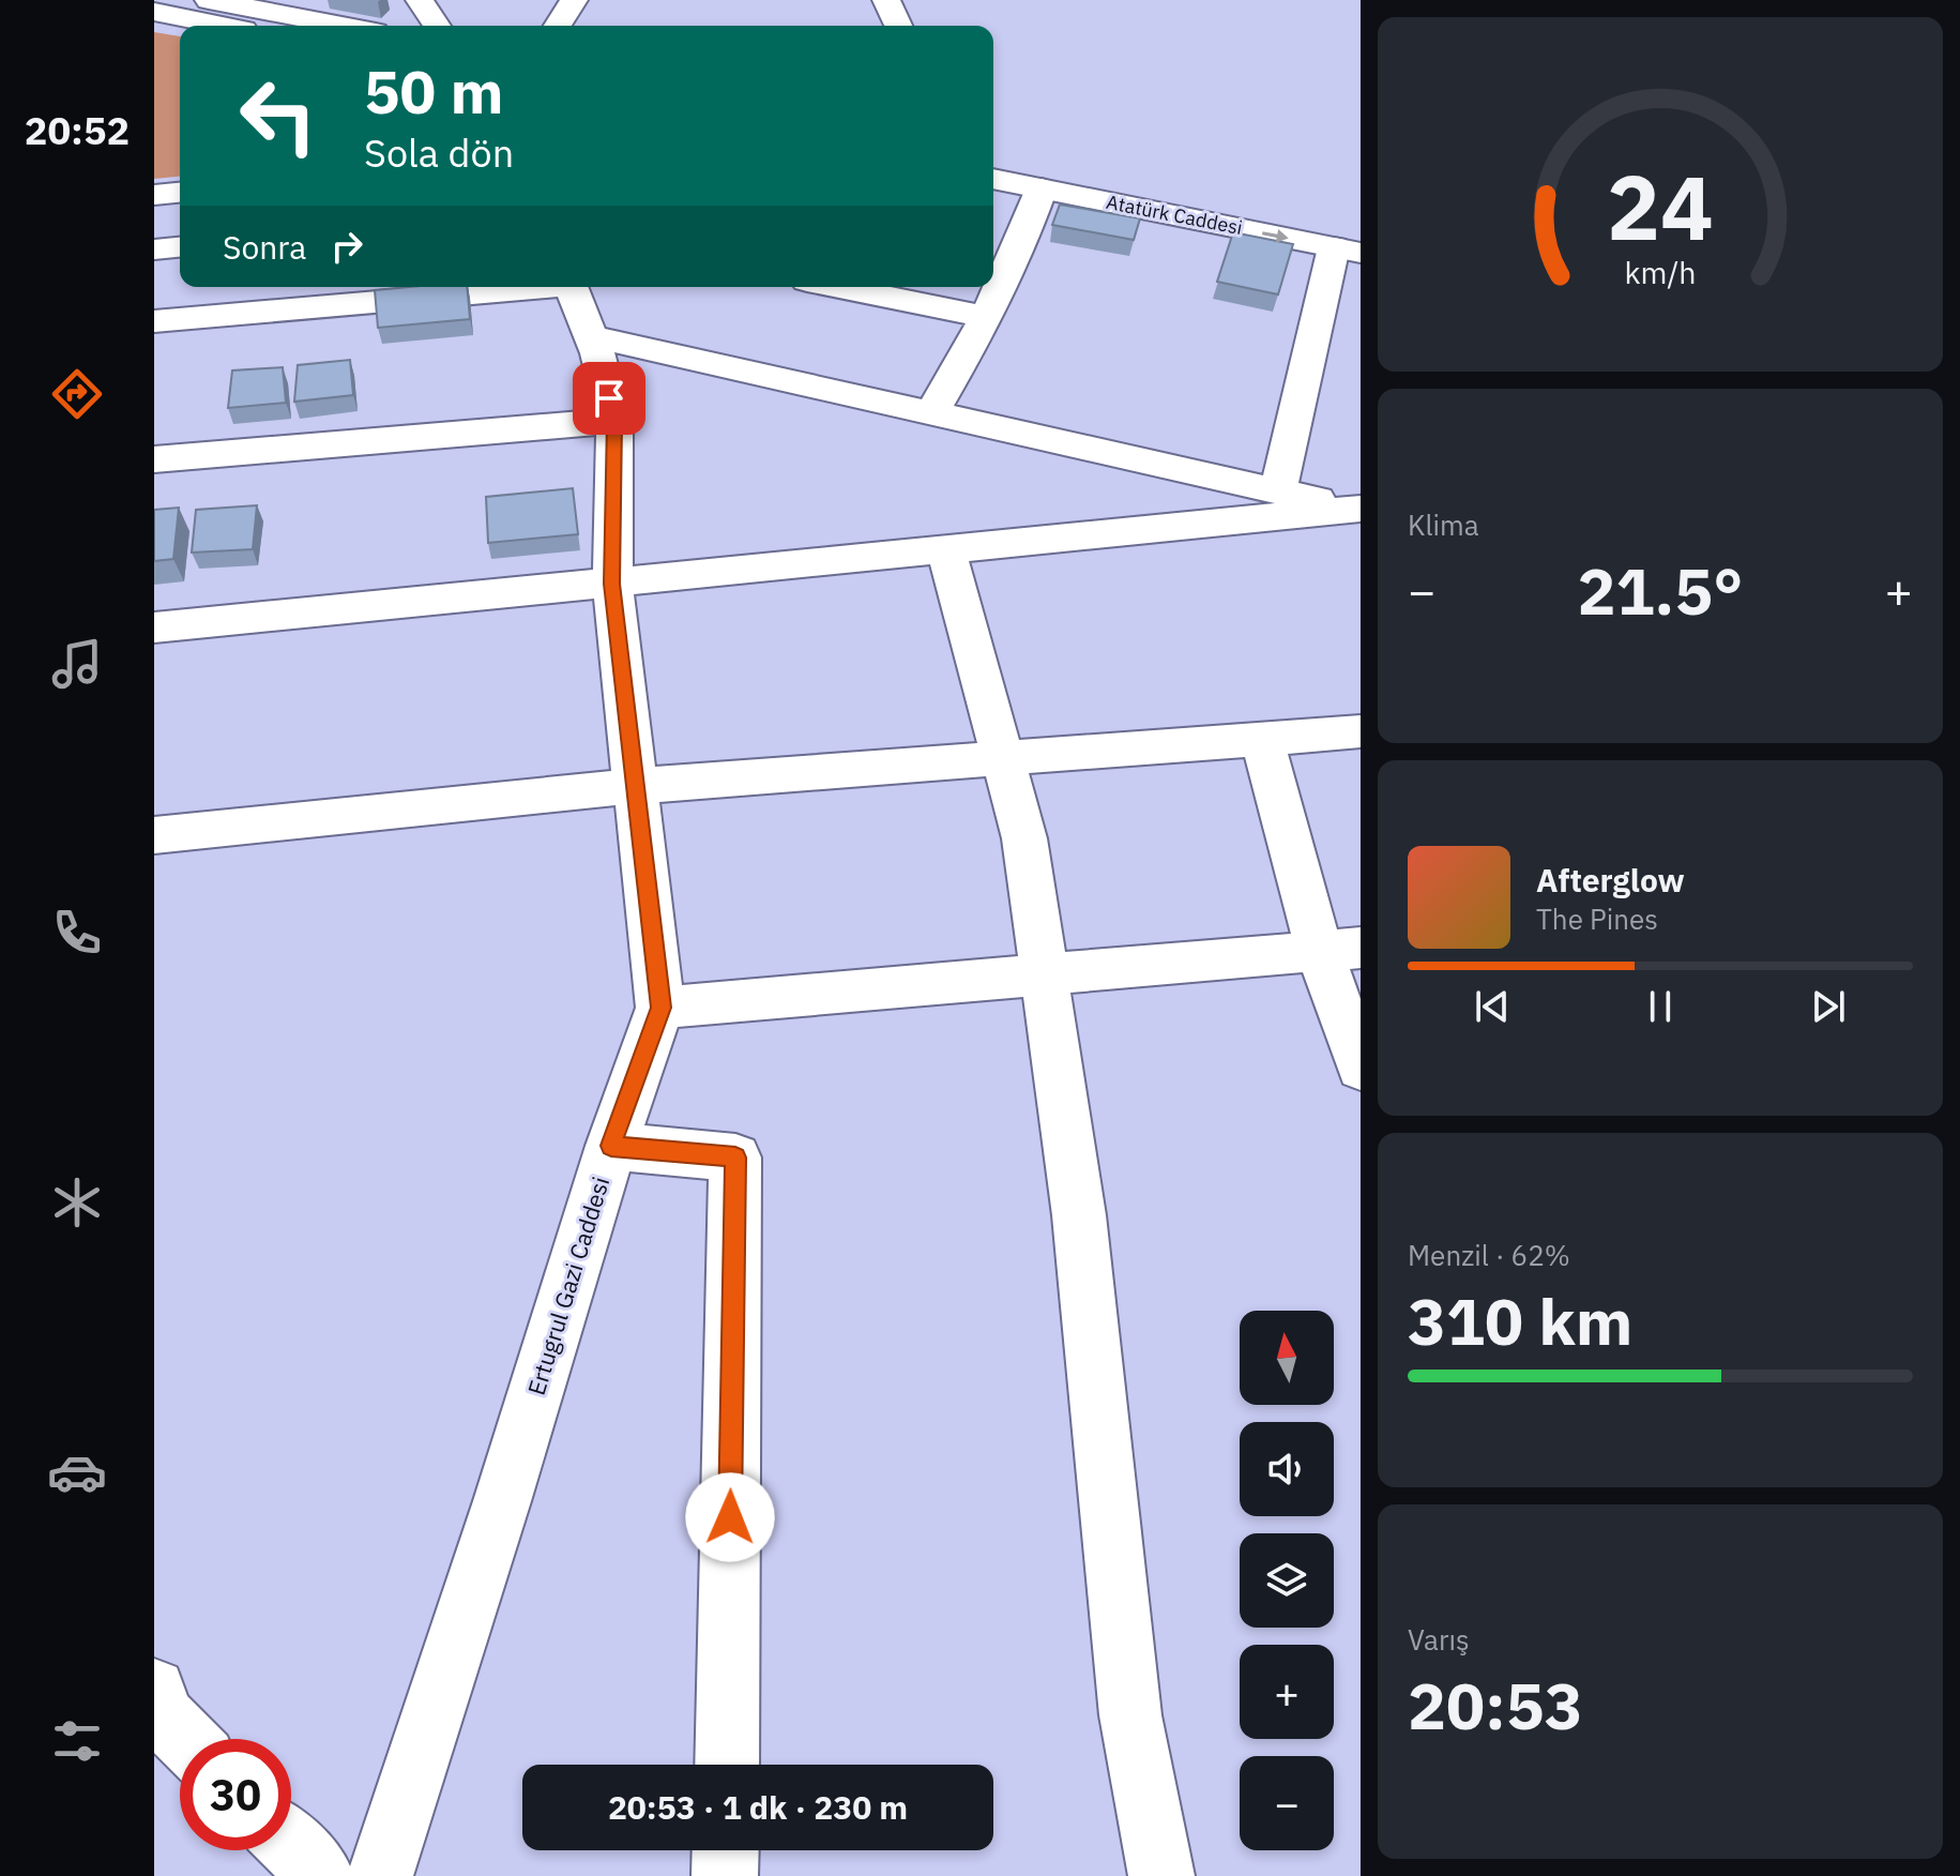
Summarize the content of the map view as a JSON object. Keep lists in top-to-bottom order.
{
  "streets": {
    "street": ["Atatürk Caddesi", "Ertugrul Gazi Caddesi"]
  },
  "north": "top",
  "page": {
    "tabs": "20:52",
    "turn": ["50 m", "Sola dön"],
    "then": "Sonra",
    "tile": [
      "Klima",
      ["Menzil · 62%", "310 km"],
      ["Varış", "20:53"]
    ],
    "heat": ["−", "21.5°", "+"],
    "song": ["Afterglow", "The Pines"],
    "map_buttons": ["+", "−"],
    "limit": "30",
    "trip": "20:53 · 1 dk · 230 m",
    "gauge": ["24", "km/h"]
  }
}
